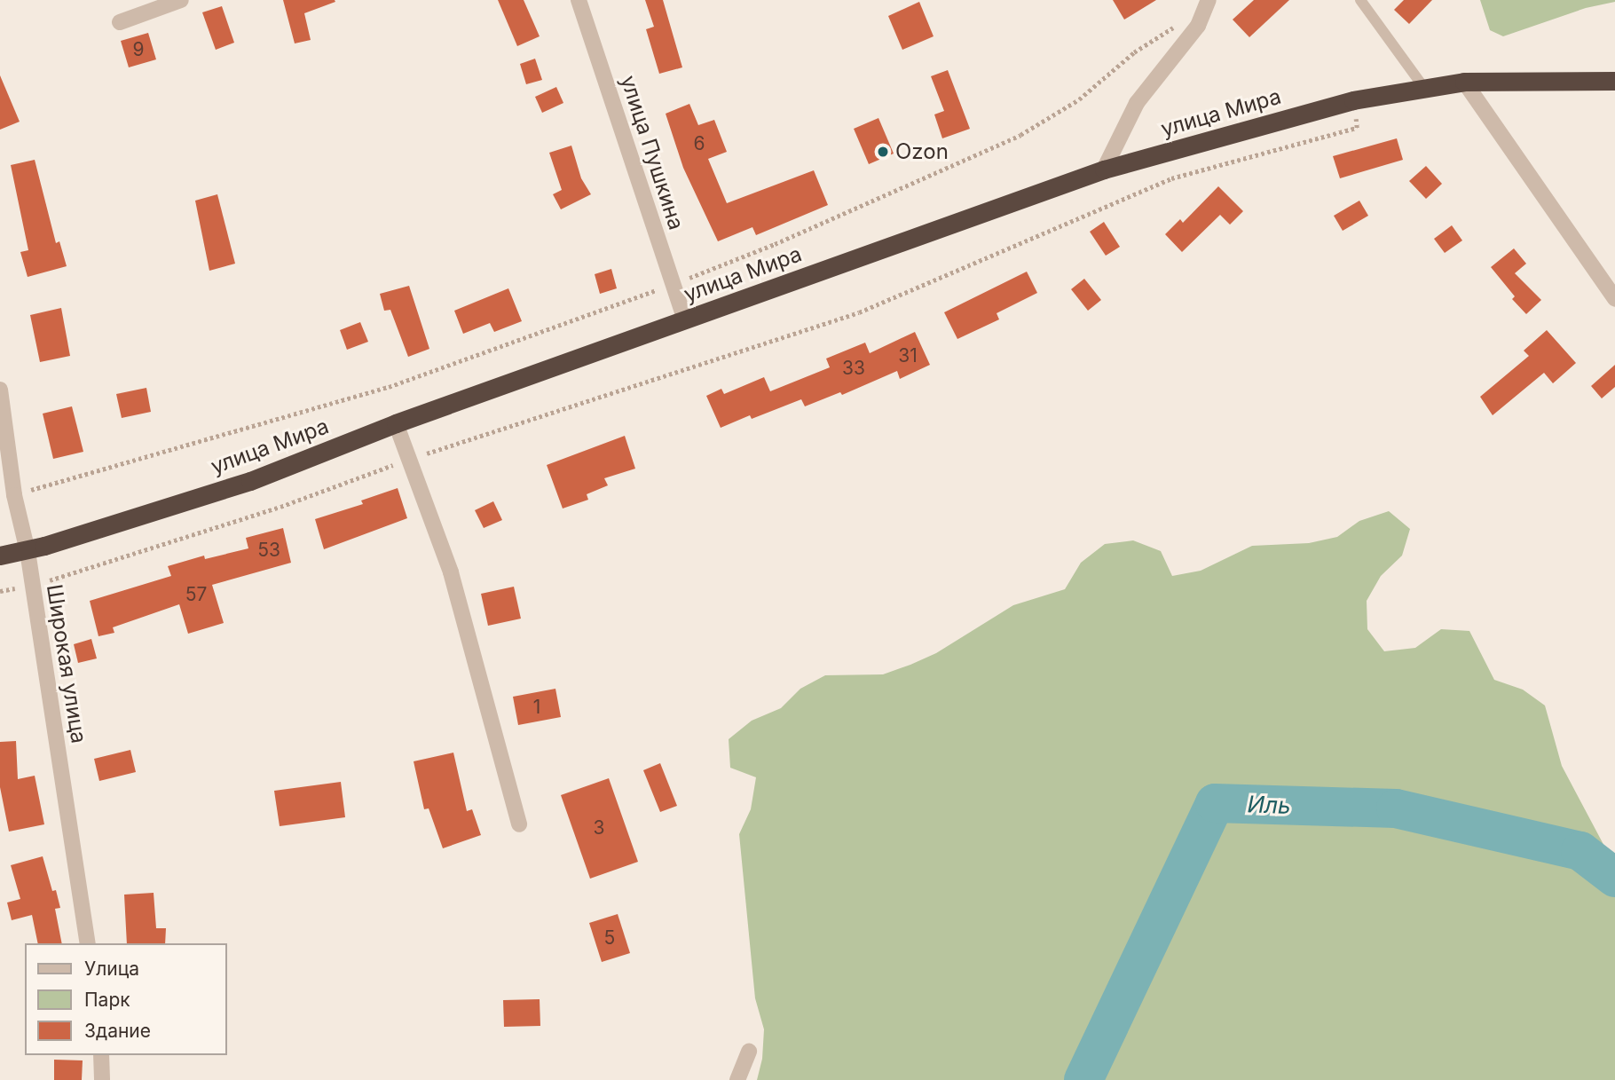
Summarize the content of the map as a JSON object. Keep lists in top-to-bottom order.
{
  "streets": {
    "highway": ["улица Мира"],
    "street": ["улица Пушкина", "Широкая улица"]
  },
  "crossings": [
    ["улица Мира", "улица Пушкина"],
    ["улица Мира", "Широкая улица"]
  ],
  "water": ["Иль"],
  "places": ["Ozon"],
  "house_numbers": [
    "9",
    "6",
    "31",
    "33",
    "53",
    "57",
    "1",
    "3",
    "5"
  ],
  "legend": ["Улица", "Парк", "Здание"]
}
